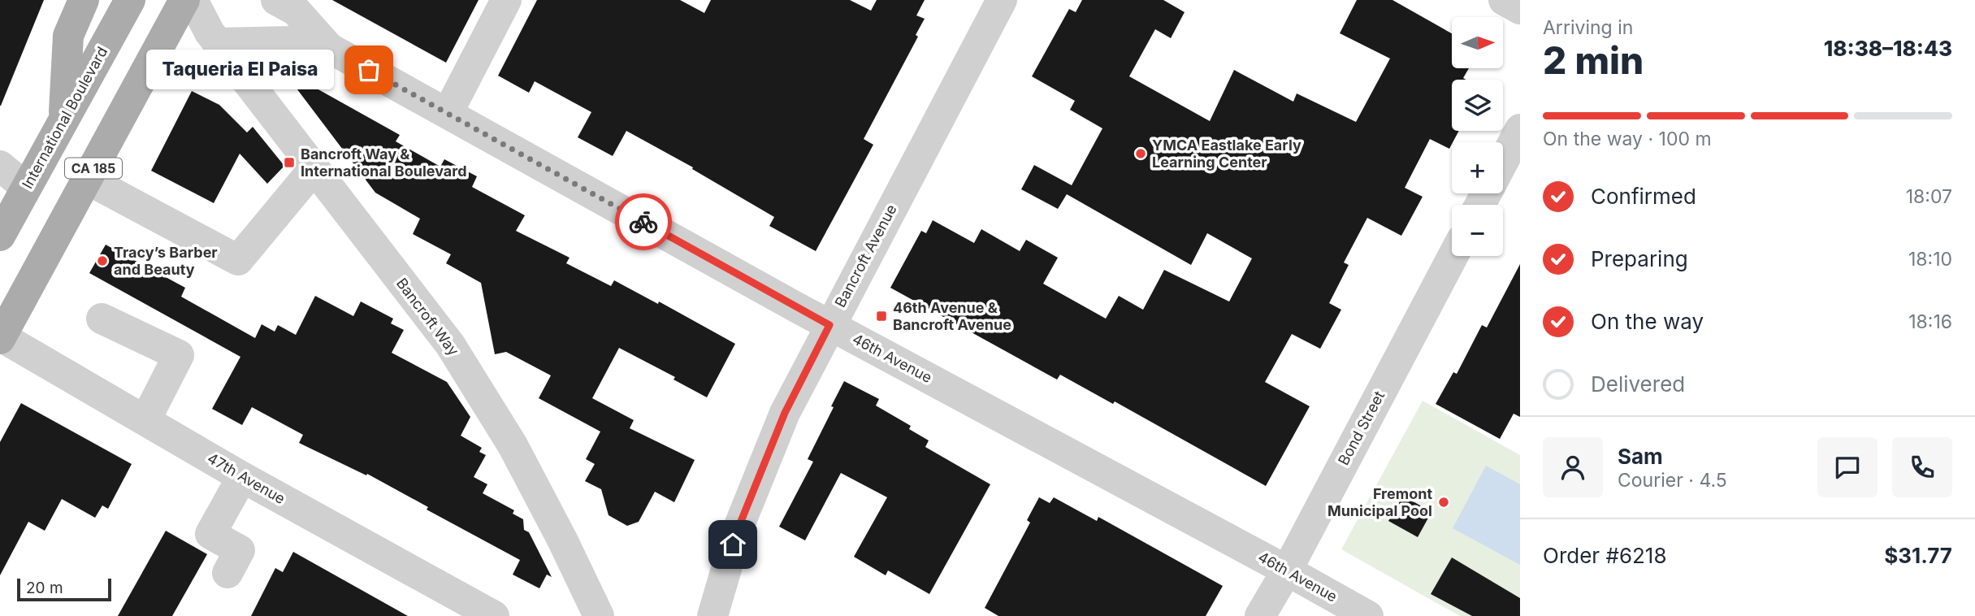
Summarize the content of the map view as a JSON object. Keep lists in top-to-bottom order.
{
  "streets": {
    "main road": ["International Boulevard", "CA 185"],
    "street": [
      "Bancroft Avenue",
      "Bancroft Way",
      "46th Avenue",
      "Bond Street",
      "47th Avenue"
    ]
  },
  "crossings": [
    ["CA 185", "47th Avenue"],
    ["Bancroft Avenue", "46th Avenue"],
    ["Bancroft Way", "46th Avenue"],
    ["46th Avenue", "Bond Street"]
  ],
  "places": {
    "other": [
      "Taqueria El Paisa",
      "YMCA Eastlake Early Learning Center",
      "Tracy’s Barber and Beauty",
      "Fremont Municipal Pool"
    ],
    "transit": ["Bancroft Way & International Boulevard", "46th Avenue & Bancroft Avenue"]
  },
  "scale_bar": "20 m",
  "north": "right",
  "page": {
    "heading": ["2 min", "Arriving in", "18:38–18:43"],
    "panel": [
      "Sam",
      "Courier · 4.5",
      "Order #6218",
      "$31.77"
    ],
    "map_buttons": ["+", "−"],
    "bubble": "Taqueria El Paisa",
    "bar": "On the way · 100 m",
    "list": [
      ["Confirmed", "18:07"],
      ["Preparing", "18:10"],
      ["On the way", "18:16"],
      "Delivered"
    ],
    "scale": "20 m"
  }
}
